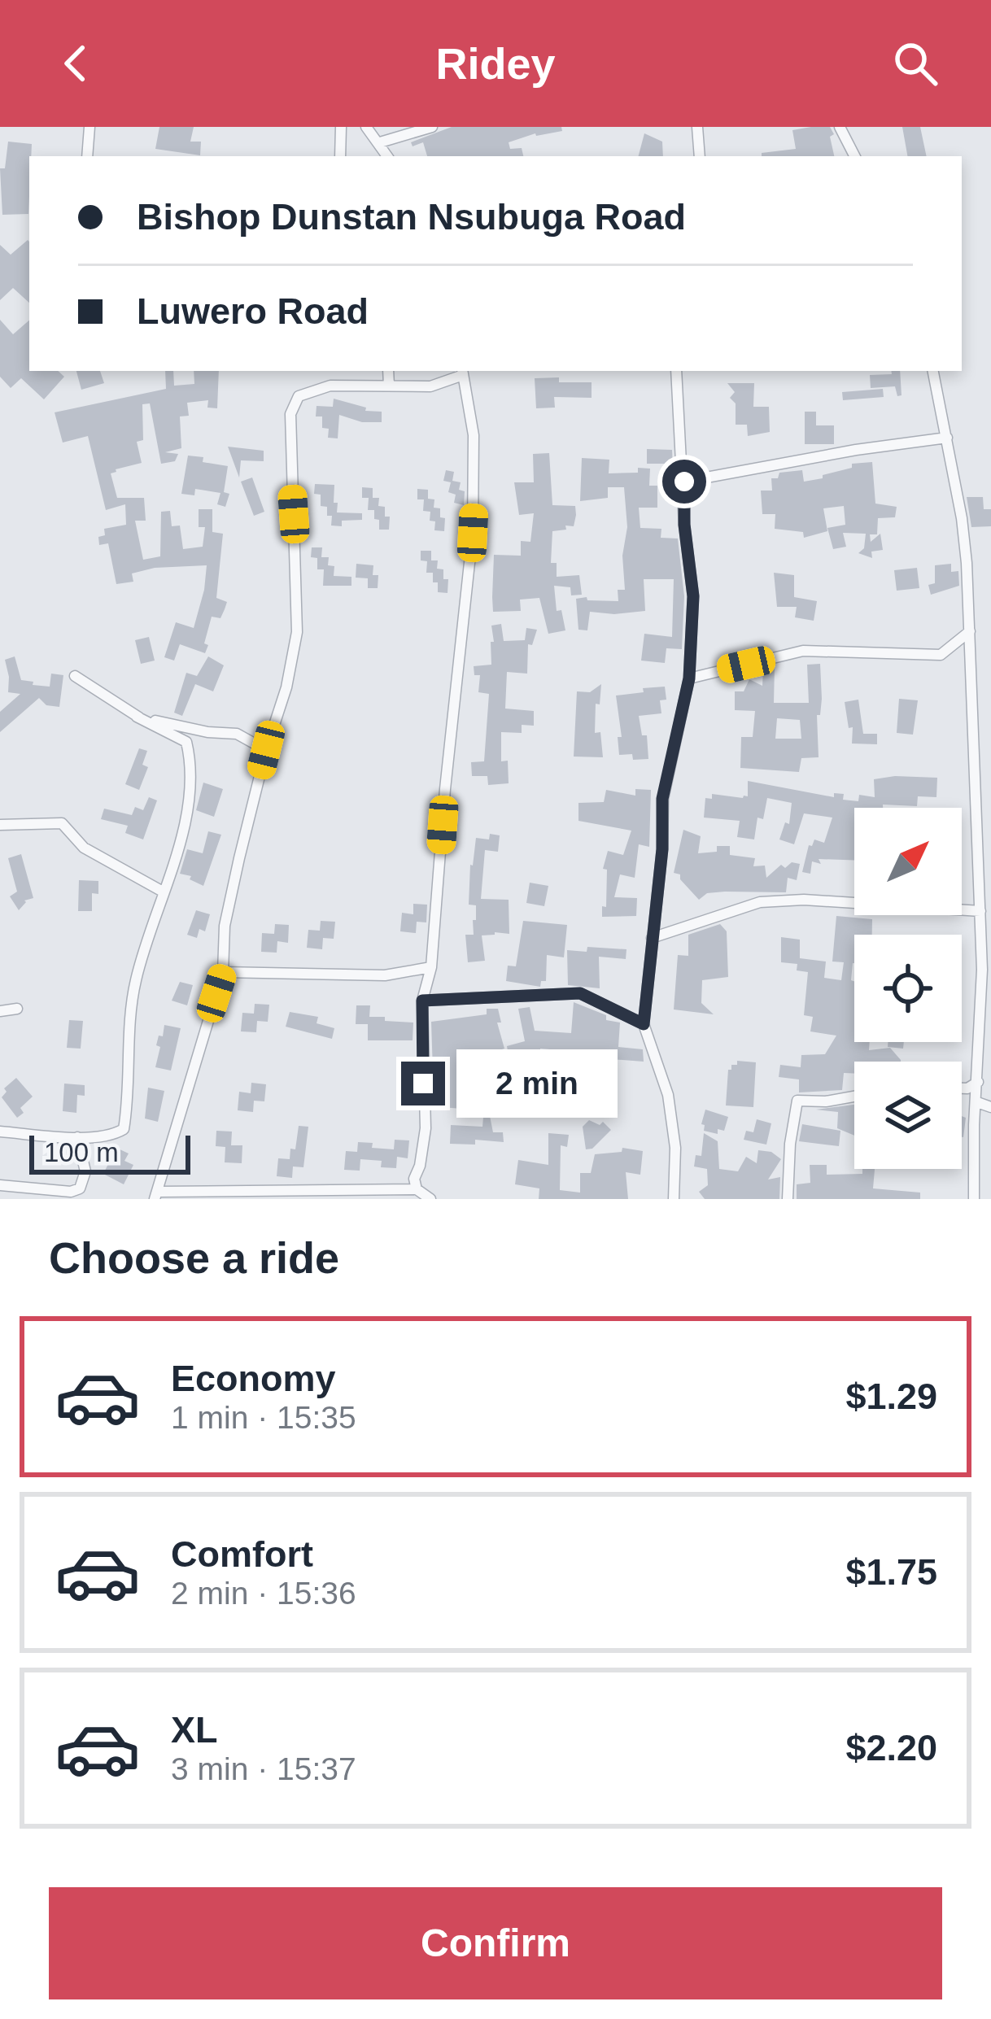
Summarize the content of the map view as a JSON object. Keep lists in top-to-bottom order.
{
  "scale_bar": "100 m",
  "north": "top right",
  "page": {
    "header": "Ridey",
    "banner": ["Bishop Dunstan Nsubuga Road", "Luwero Road"],
    "bubble": "2 min",
    "scale": "100 m",
    "heading": "Choose a ride",
    "list": [
      {
        "name": "Economy",
        "note": "1 min · 15:35",
        "value": "$1.29"
      },
      {
        "name": "Comfort",
        "note": "2 min · 15:36",
        "value": "$1.75"
      },
      {
        "name": "XL",
        "note": "3 min · 15:37",
        "value": "$2.20"
      }
    ],
    "buttons": "Confirm"
  }
}
